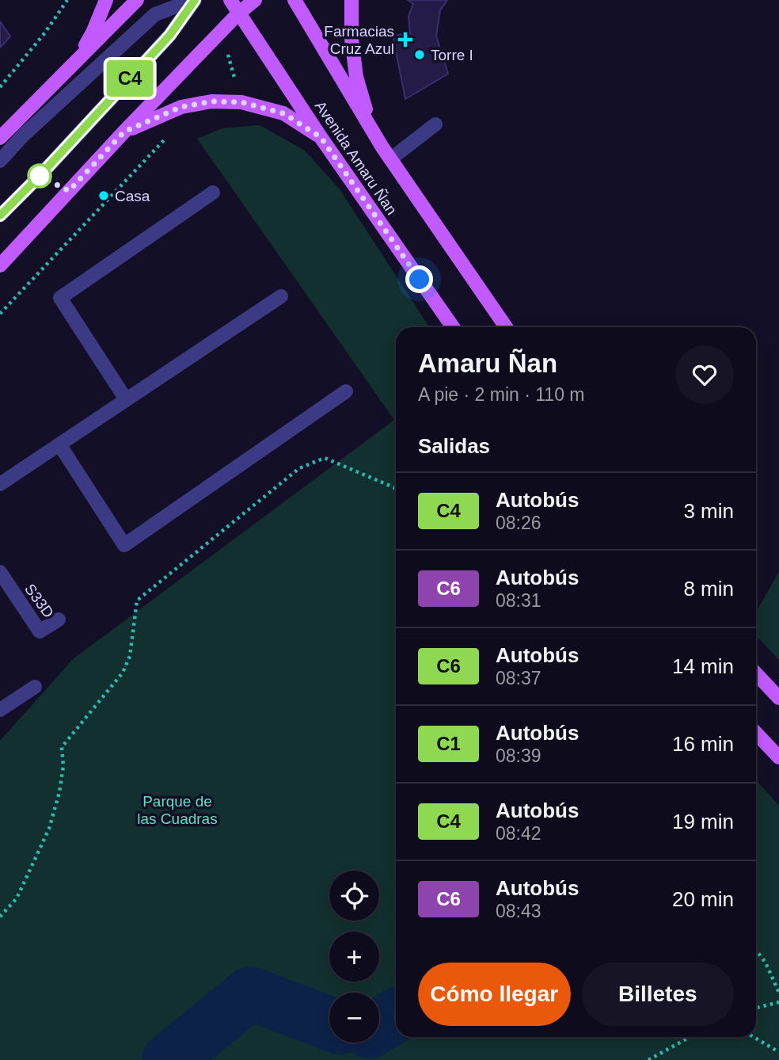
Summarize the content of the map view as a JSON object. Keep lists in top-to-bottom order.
{
  "streets": {
    "main road": ["Avenida Amaru Ñan"],
    "street": ["S33D"]
  },
  "parks": ["Parque de las Cuadras"],
  "places": {
    "health": ["Farmacias Cruz Azul"],
    "other": ["Torre I", "Casa"]
  },
  "lines": ["bus line C4"],
  "page": {
    "on_map": "C4",
    "heading": [
      ["Amaru Ñan", "A pie · 2 min · 110 m"],
      "Salidas"
    ],
    "list": [
      {
        "mark": "C4",
        "name": "Autobús",
        "note": "08:26",
        "value": "3 min"
      },
      {
        "mark": "C6",
        "name": "Autobús",
        "note": "08:31",
        "value": "8 min"
      },
      {
        "mark": "C6",
        "name": "Autobús",
        "note": "08:37",
        "value": "14 min"
      },
      {
        "mark": "C1",
        "name": "Autobús",
        "note": "08:39",
        "value": "16 min"
      },
      {
        "mark": "C4",
        "name": "Autobús",
        "note": "08:42",
        "value": "19 min"
      },
      {
        "mark": "C6",
        "name": "Autobús",
        "note": "08:43",
        "value": "20 min"
      }
    ],
    "map_buttons": ["+", "−"],
    "buttons": ["Cómo llegar", "Billetes"]
  }
}
